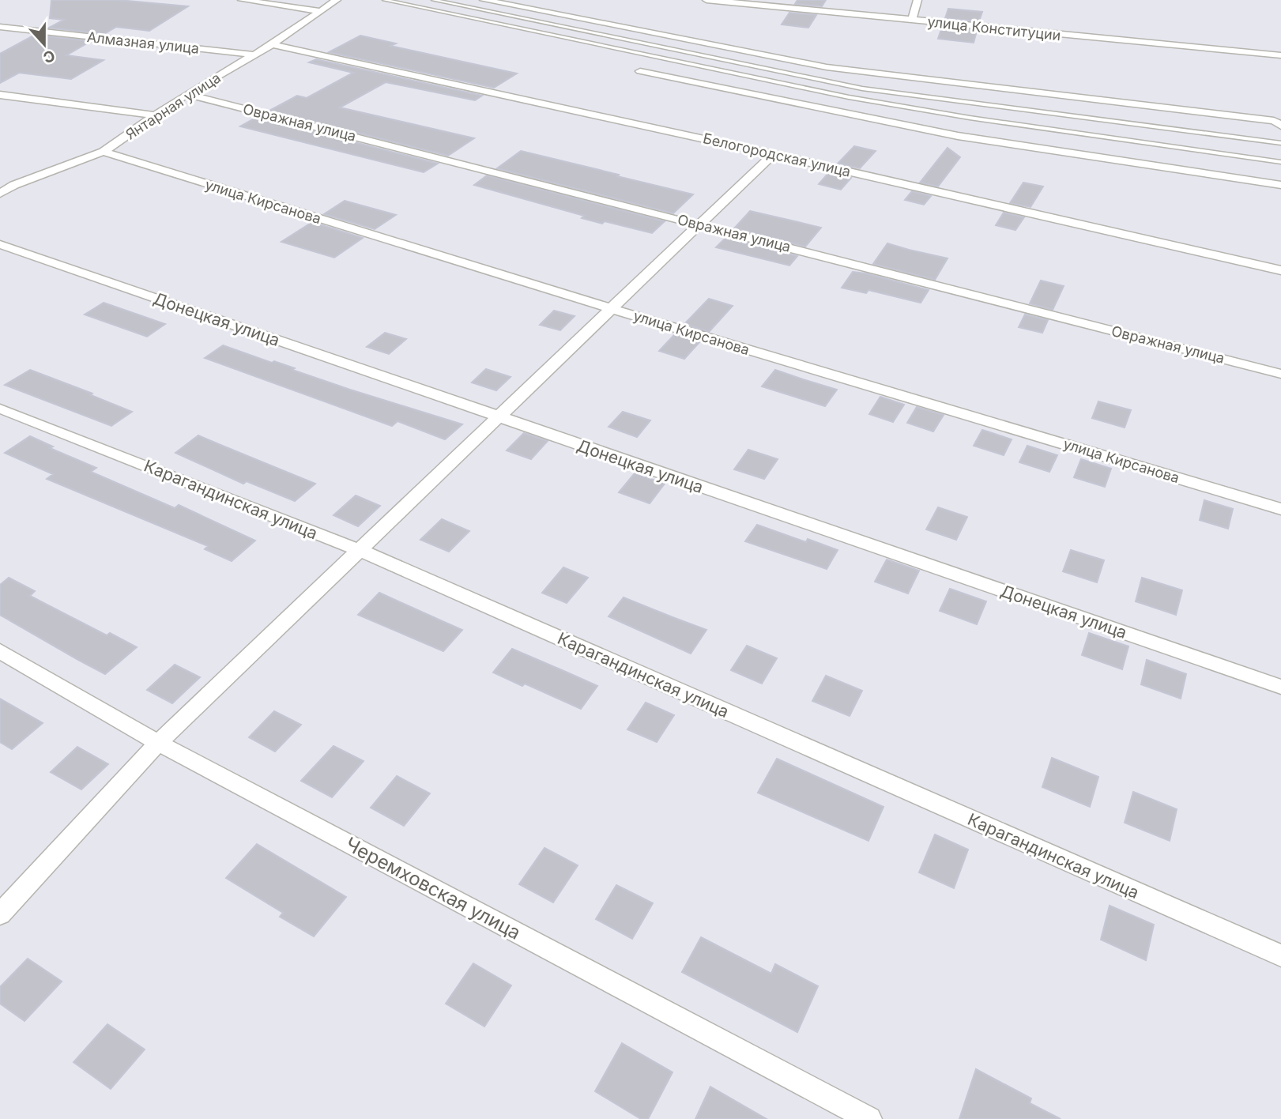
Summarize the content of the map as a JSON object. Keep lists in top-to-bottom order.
{
  "streets": {
    "street": [
      "улица Конституции",
      "Алмазная улица",
      "Янтарная улица",
      "Овражная улица",
      "Белогородская улица",
      "улица Кирсанова",
      "Донецкая улица",
      "Карагандинская улица",
      "Черемховская улица"
    ]
  },
  "crossings": [
    ["Алмазная улица", "Янтарная улица"],
    ["Янтарная улица", "Овражная улица"],
    ["Янтарная улица", "Белогородская улица"],
    ["Янтарная улица", "улица Кирсанова"]
  ],
  "north": "bottom"
}
